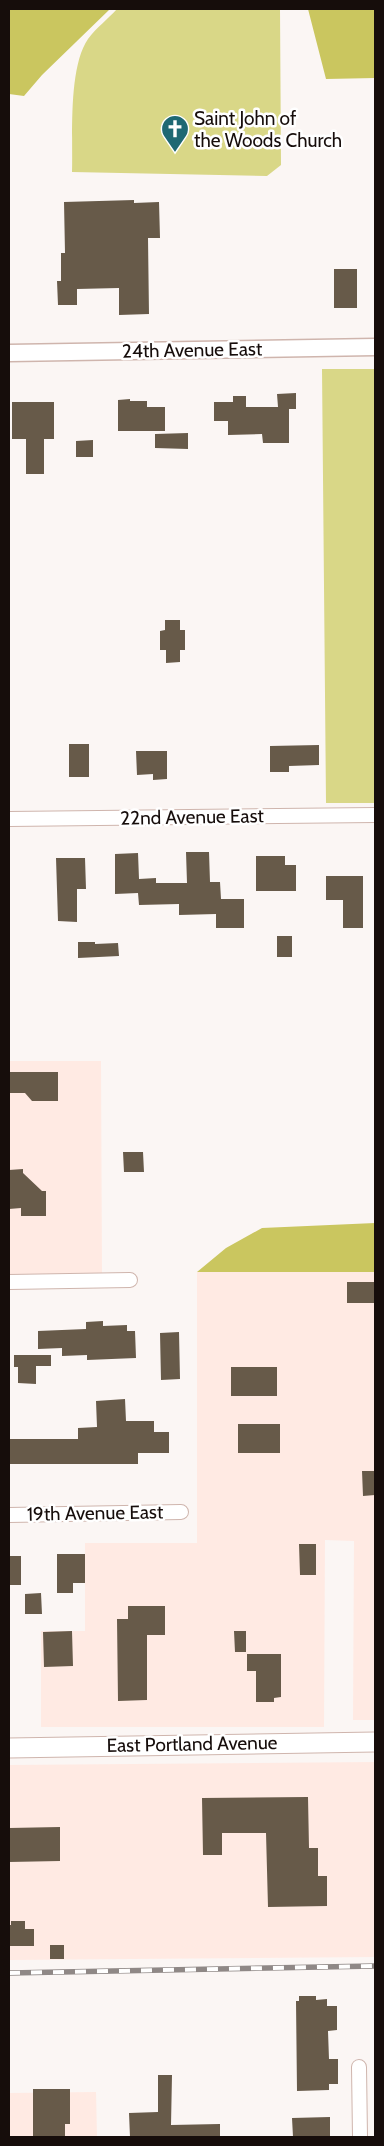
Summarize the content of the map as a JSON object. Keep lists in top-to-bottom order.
{
  "streets": {
    "main road": ["East Portland Avenue"],
    "street": ["24th Avenue East", "22nd Avenue East", "19th Avenue East"]
  },
  "places": {
    "church": ["Saint John of the Woods Church"]
  }
}
